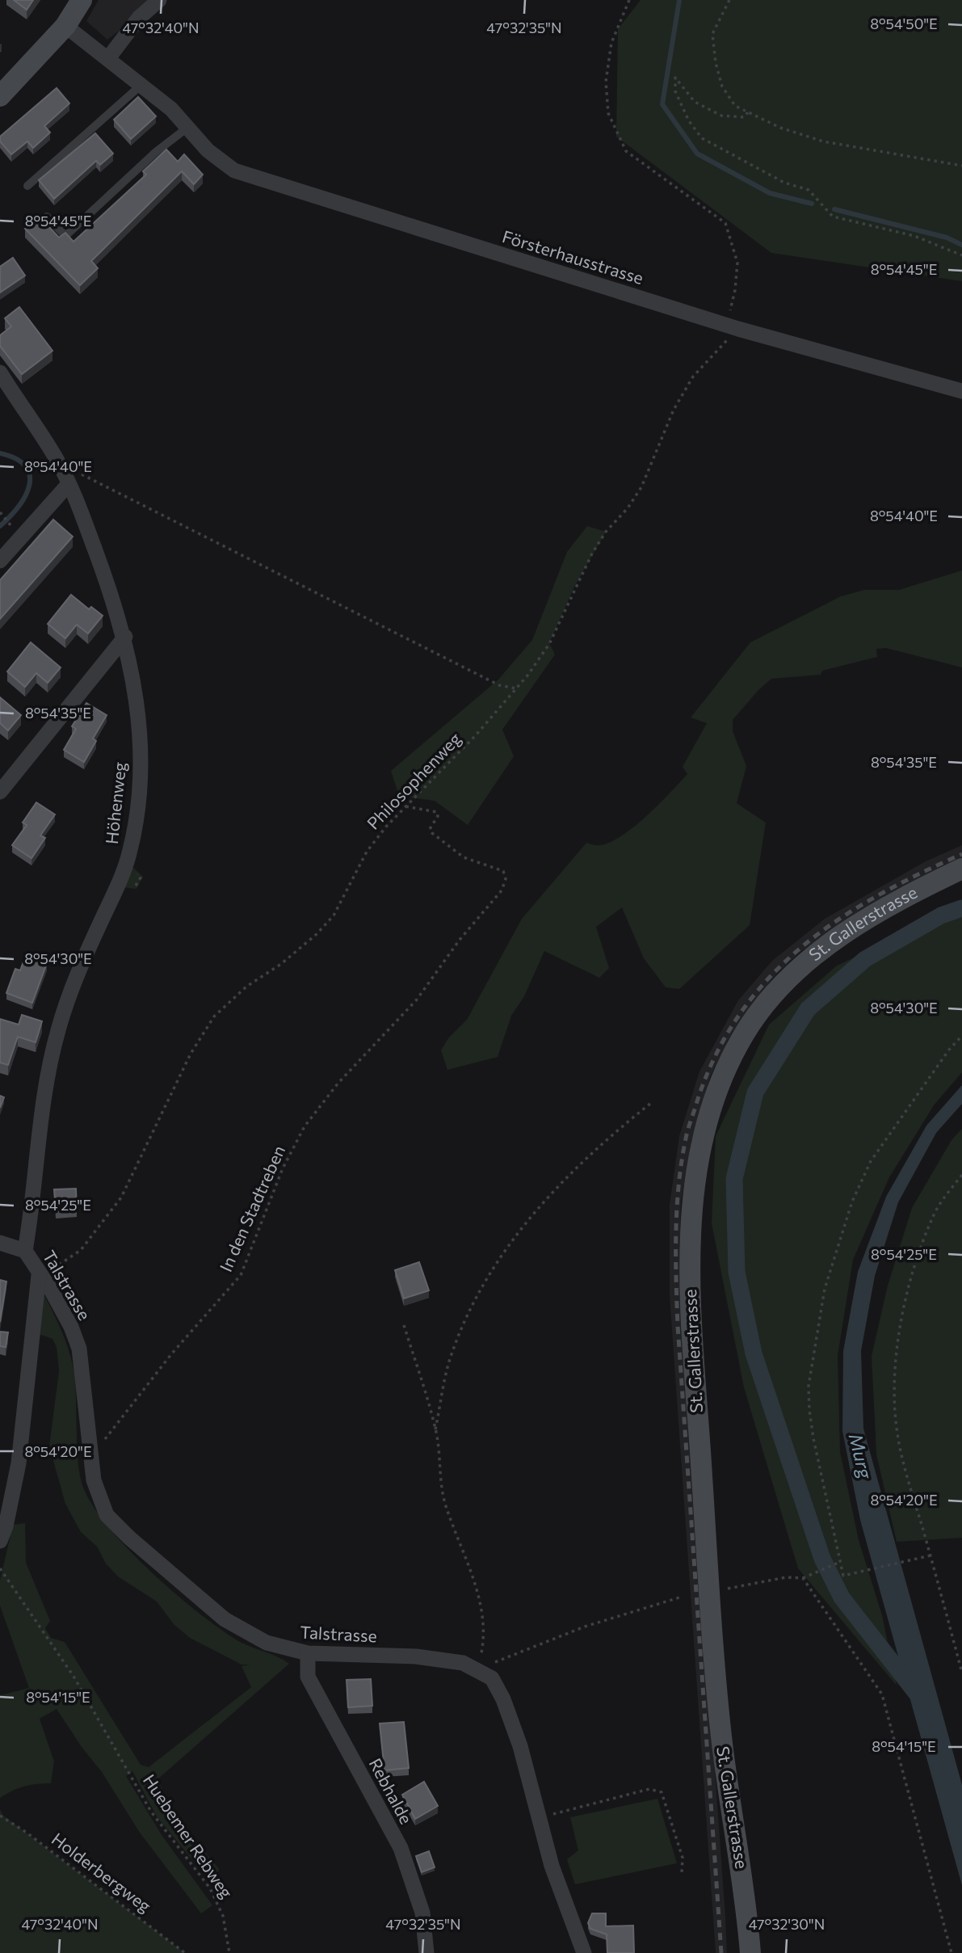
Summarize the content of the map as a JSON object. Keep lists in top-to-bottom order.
{
  "streets": {
    "main road": ["St. Gallerstrasse"],
    "street": [
      "Försterhausstrasse",
      "Höhenweg",
      "Talstrasse",
      "Rebhalde"
    ],
    "path": [
      "Philosophenweg",
      "In den Stadtreben",
      "Huebemer Rebweg",
      "Holderbergweg"
    ]
  },
  "crossings": [
    ["Försterhausstrasse", "Philosophenweg"],
    ["Philosophenweg", "In den Stadtreben"],
    ["Philosophenweg", "Talstrasse"],
    ["Höhenweg", "Talstrasse"],
    ["In den Stadtreben", "Talstrasse"],
    ["Talstrasse", "Rebhalde"]
  ],
  "water": ["Murg"],
  "coordinates": [
    "8°54'50\"E",
    "47°32'40\"N",
    "47°32'35\"N",
    "8°54'45\"E",
    "8°54'40\"E",
    "8°54'35\"E",
    "8°54'30\"E",
    "8°54'25\"E",
    "8°54'20\"E",
    "8°54'15\"E",
    "47°32'30\"N"
  ]
}
